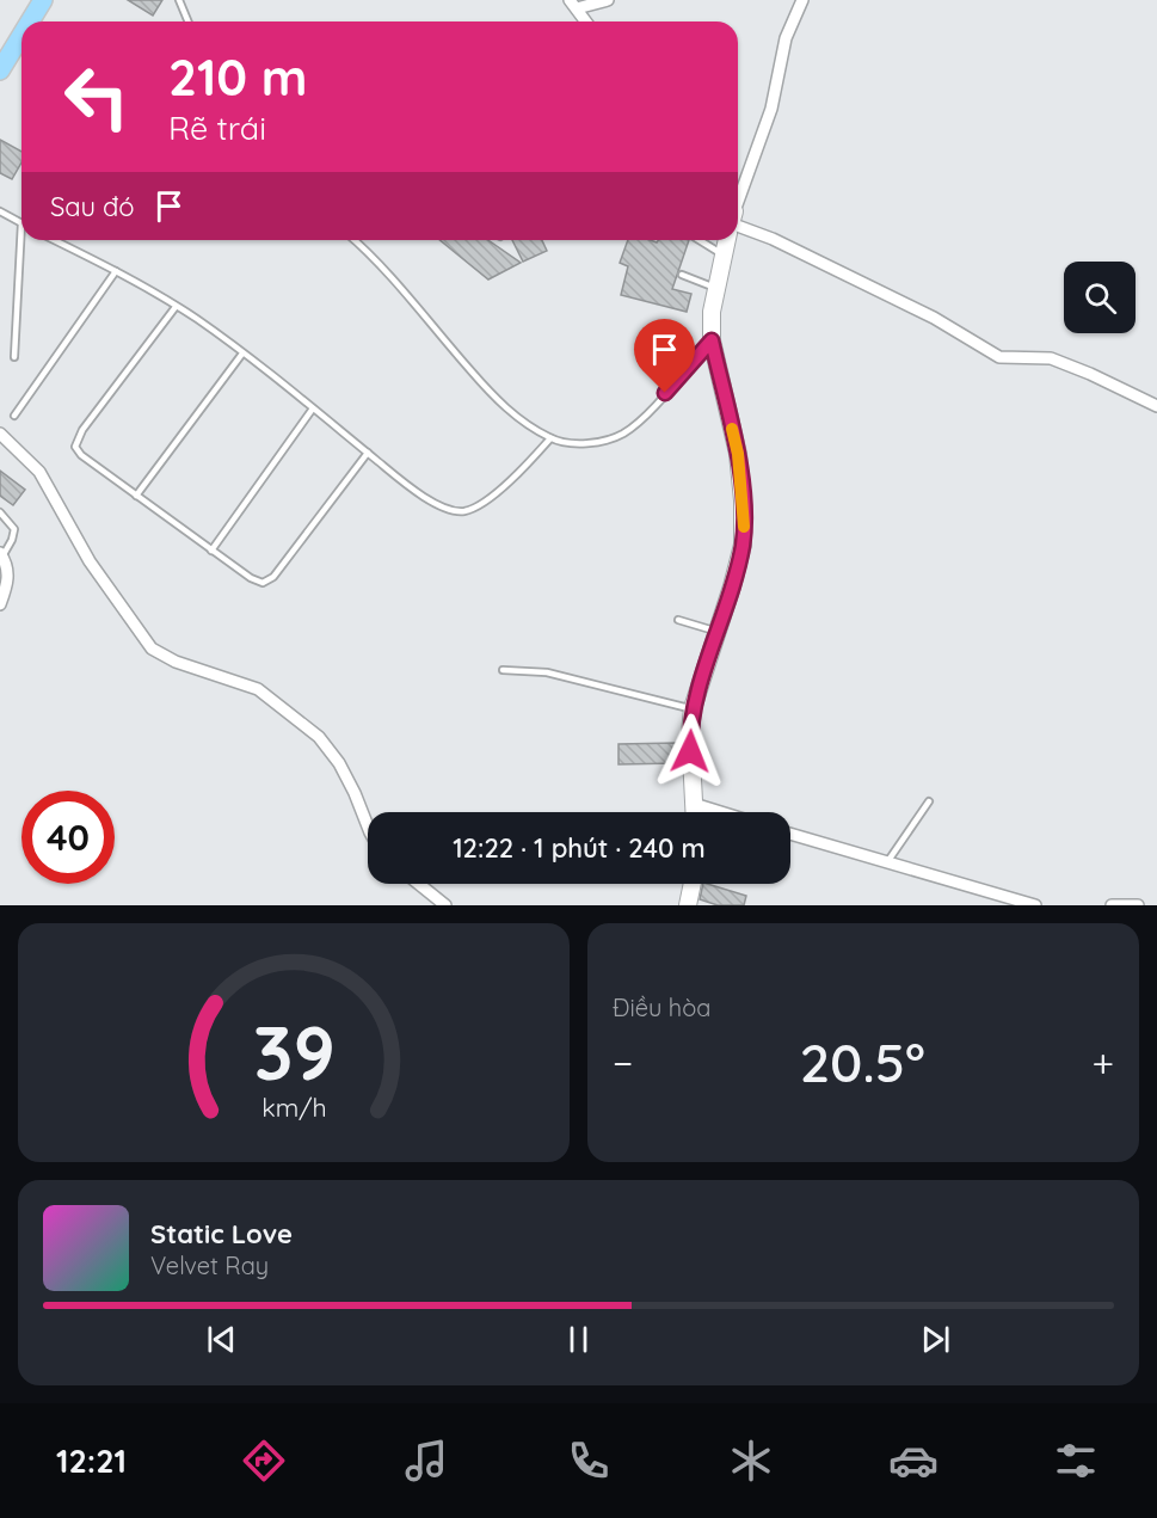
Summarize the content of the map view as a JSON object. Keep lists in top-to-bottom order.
{
  "page": {
    "turn": ["210 m", "Rẽ trái"],
    "then": "Sau đó",
    "limit": "40",
    "trip": "12:22 · 1 phút · 240 m",
    "tile": "Điều hòa",
    "heat": ["−", "20.5°", "+"],
    "song": ["Static Love", "Velvet Ray"],
    "tabs": "12:21",
    "gauge": ["39", "km/h"]
  }
}
